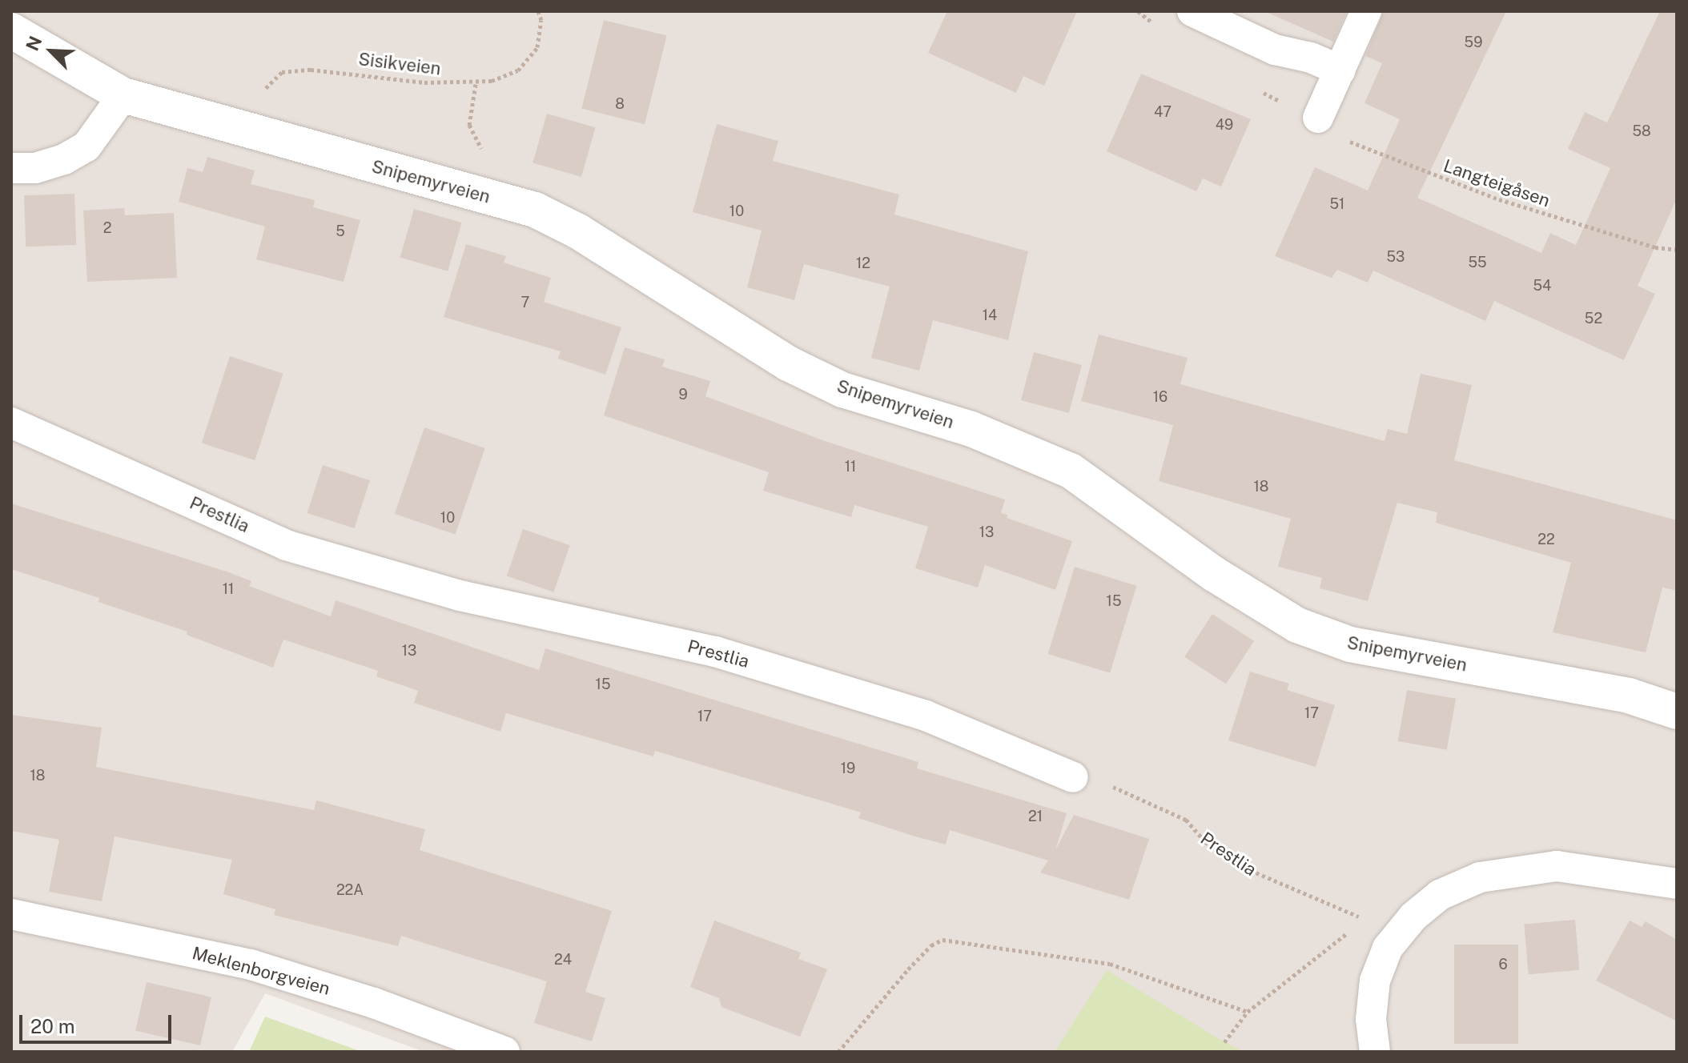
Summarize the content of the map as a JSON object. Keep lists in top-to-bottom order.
{
  "streets": {
    "street": ["Snipemyrveien"],
    "lane": ["Prestlia", "Meklenborgveien"],
    "path": ["Sisikveien", "Langteigåsen"]
  },
  "crossings": [
    ["Sisikveien", "Snipemyrveien"]
  ],
  "house_numbers": [
    "59",
    "8",
    "47",
    "49",
    "58",
    "51",
    "10",
    "2",
    "5",
    "53",
    "55",
    "12",
    "54",
    "7",
    "14",
    "52",
    "9",
    "16",
    "11",
    "18",
    "10",
    "13",
    "22",
    "11",
    "15",
    "13",
    "15",
    "17",
    "17",
    "19",
    "18",
    "21",
    "22A",
    "24",
    "6"
  ],
  "scale_bar": "20 m",
  "north": "top left"
}
